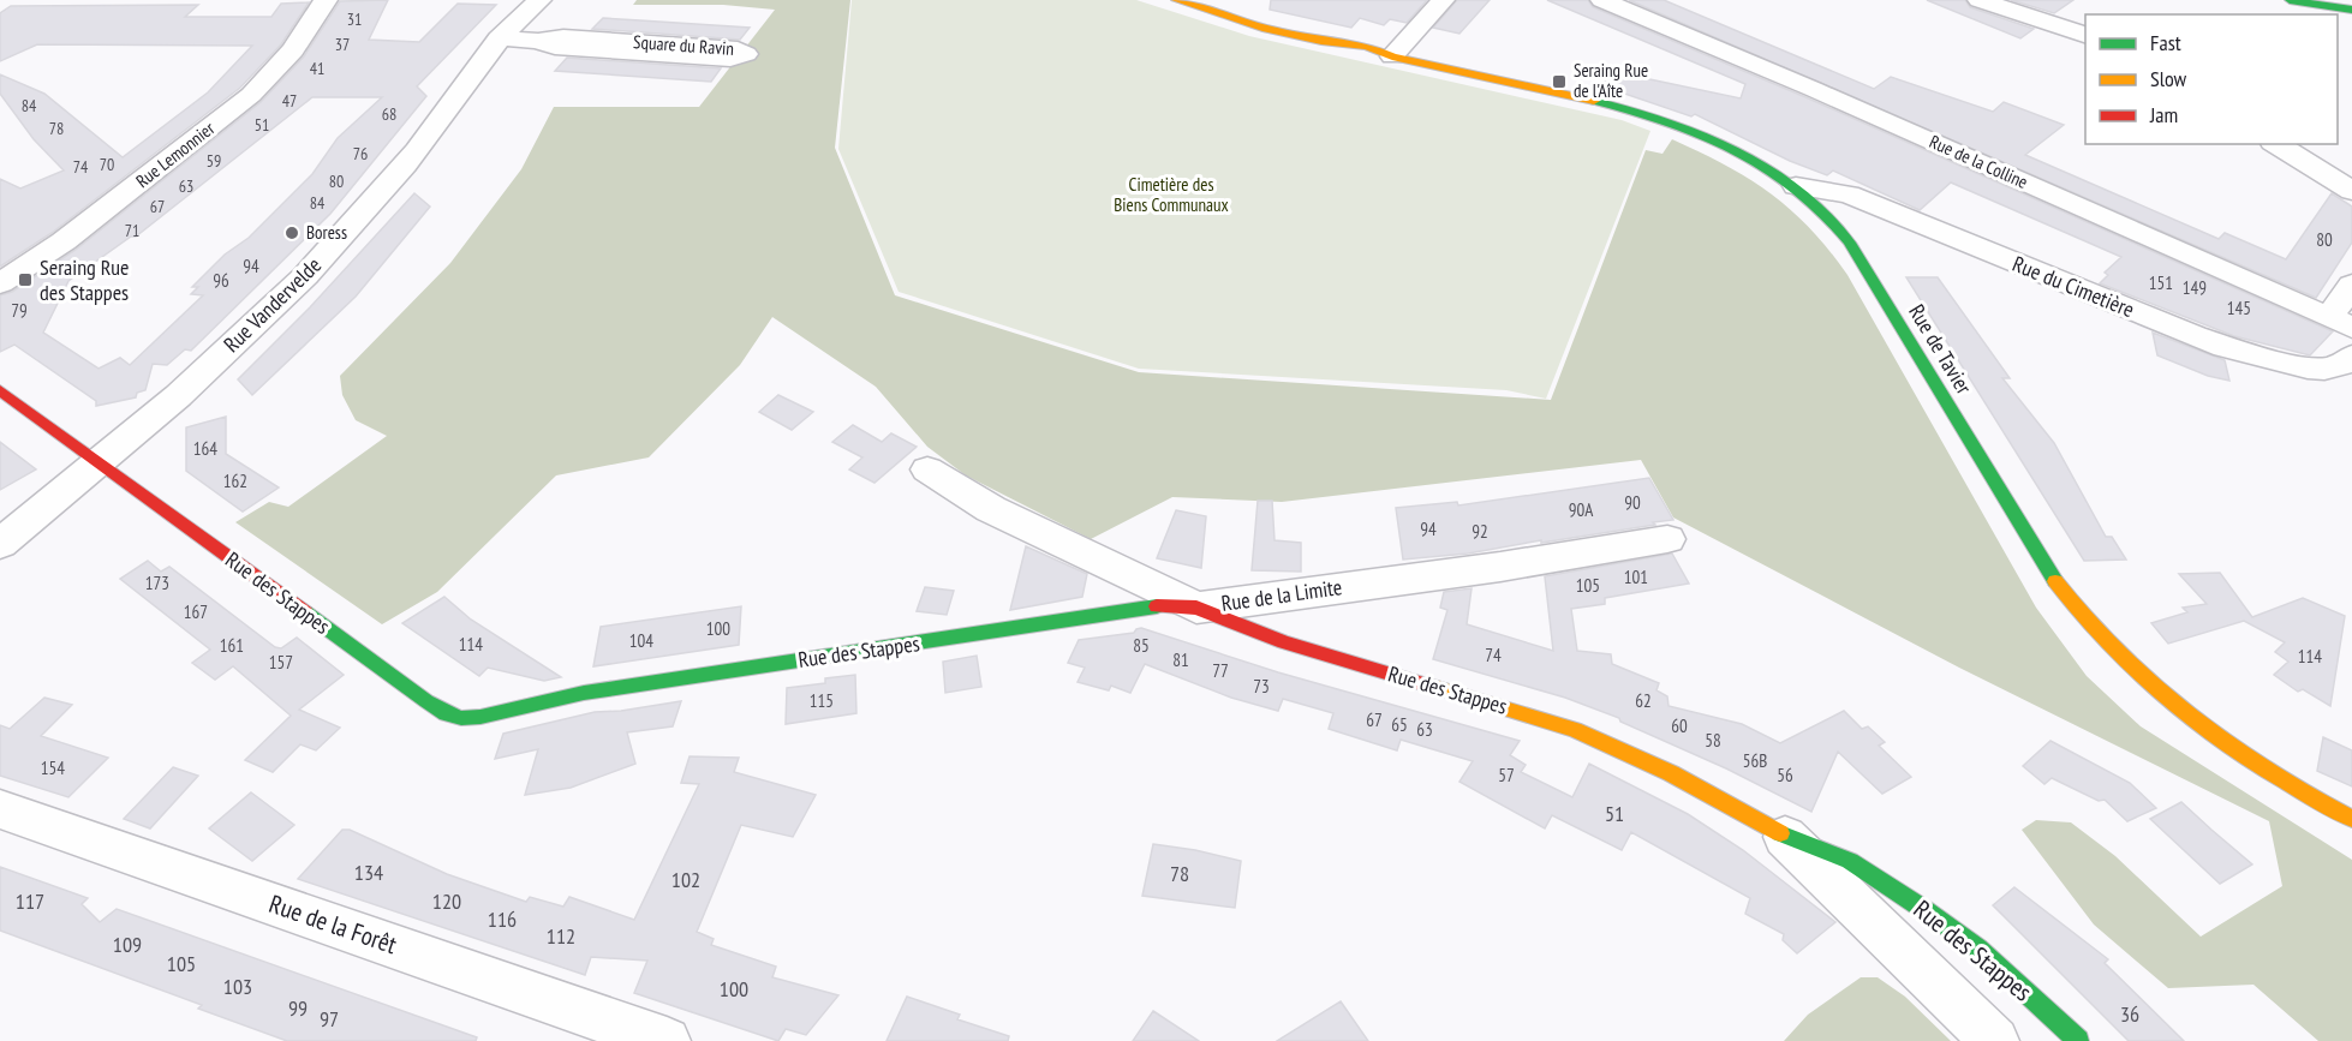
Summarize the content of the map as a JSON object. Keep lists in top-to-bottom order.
{
  "streets": {
    "street": [
      "Square du Ravin",
      "Rue Lemonnier",
      "Rue de la Colline",
      "Rue du Cimetière",
      "Rue Vandervelde",
      "Rue de Tavier",
      "Rue des Stappes",
      "Rue de la Limite",
      "Rue de la Forêt"
    ]
  },
  "crossings": [
    ["Square du Ravin", "Rue Vandervelde"],
    ["Rue du Cimetière", "Rue de Tavier"],
    ["Rue Vandervelde", "Rue des Stappes"],
    ["Rue des Stappes", "Rue de la Limite"]
  ],
  "parks": ["Cimetière des Biens Communaux"],
  "places": {
    "transit": ["Seraing Rue de l'Aîte", "Seraing Rue des Stappes"],
    "other": ["Boress"]
  },
  "house_numbers": [
    "31",
    "37",
    "41",
    "47",
    "84",
    "68",
    "51",
    "78",
    "76",
    "59",
    "70",
    "74",
    "80",
    "63",
    "84",
    "67",
    "71",
    "80",
    "94",
    "96",
    "151",
    "149",
    "145",
    "79",
    "164",
    "162",
    "90",
    "90A",
    "94",
    "92",
    "101",
    "173",
    "105",
    "167",
    "100",
    "104",
    "114",
    "161",
    "85",
    "74",
    "114",
    "81",
    "157",
    "77",
    "73",
    "115",
    "62",
    "67",
    "65",
    "60",
    "63",
    "58",
    "56B",
    "154",
    "57",
    "56",
    "51",
    "134",
    "78",
    "102",
    "117",
    "120",
    "116",
    "112",
    "109",
    "105",
    "103",
    "100",
    "99",
    "36",
    "97"
  ],
  "legend": ["Fast", "Slow", "Jam"]
}
